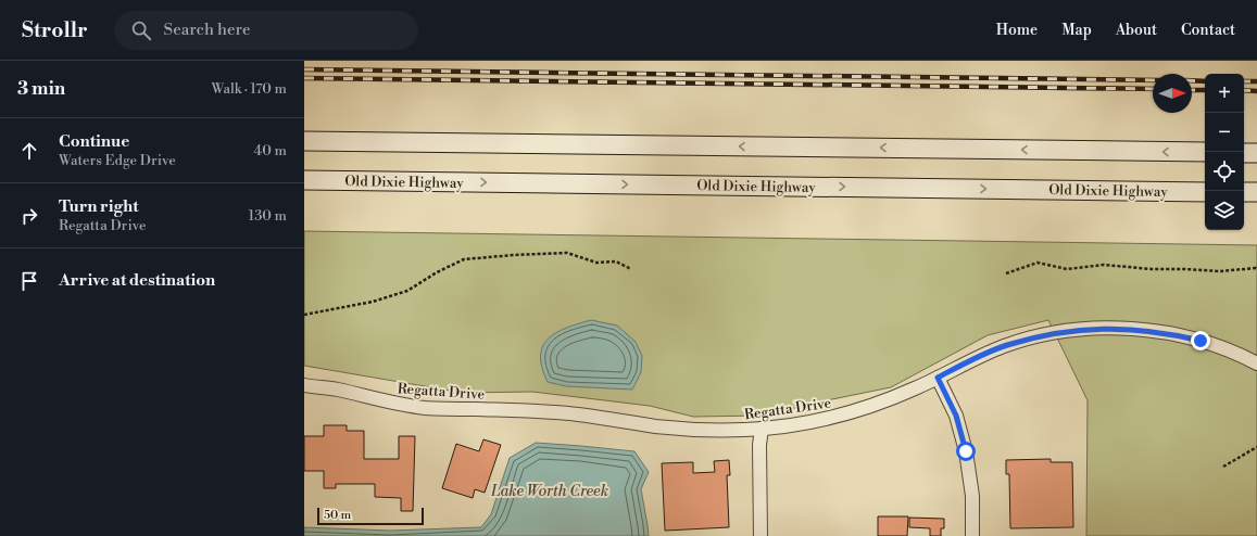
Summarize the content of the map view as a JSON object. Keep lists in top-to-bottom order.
{
  "streets": {
    "main road": ["Old Dixie Highway"],
    "street": ["Regatta Drive"]
  },
  "water": ["Lake Worth Creek"],
  "scale_bar": "50 m",
  "north": "right",
  "page": {
    "header": "Strollr",
    "search": "Search here",
    "nav": [
      "Home",
      "Map",
      "About",
      "Contact"
    ],
    "heading": ["3 min", "Walk · 170 m"],
    "map_buttons": ["+", "−"],
    "list": [
      ["Continue", "Waters Edge Drive", "40 m"],
      ["Turn right", "Regatta Drive", "130 m"],
      "Arrive at destination"
    ],
    "scale": "50 m"
  }
}
